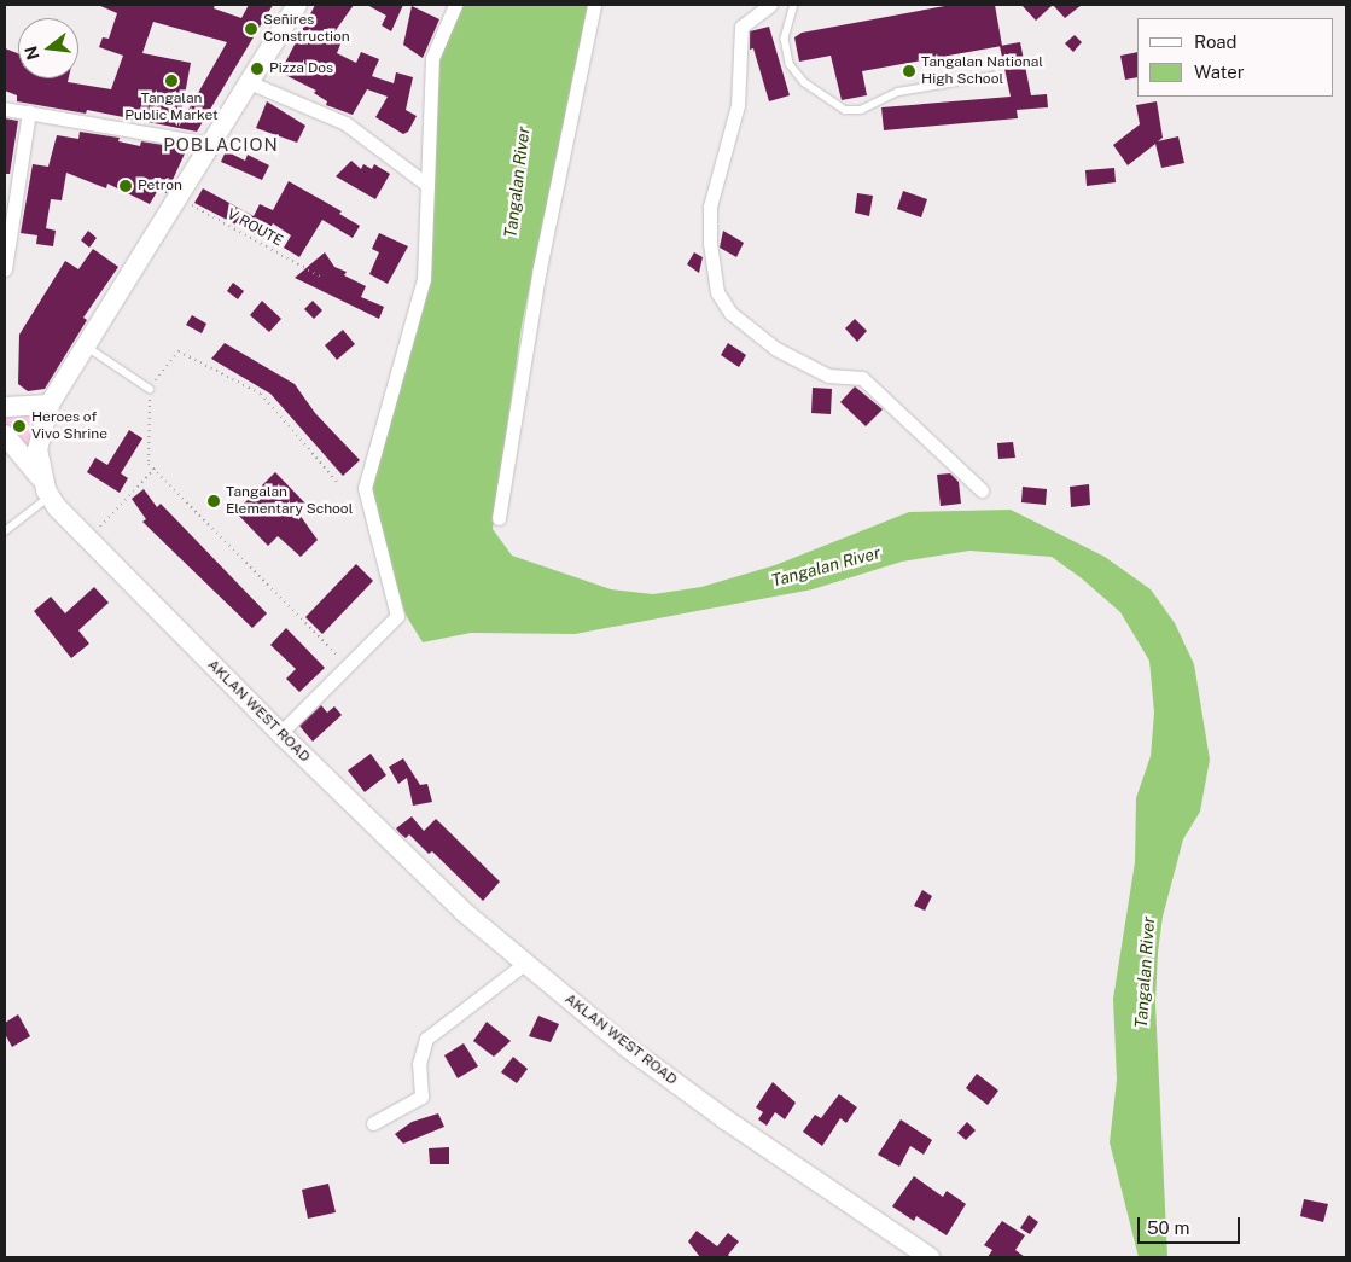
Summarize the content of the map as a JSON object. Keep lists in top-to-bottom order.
{
  "streets": {
    "main road": ["AKLAN WEST ROAD"],
    "path": ["V ROUTE"]
  },
  "districts": ["POBLACION"],
  "water": ["Tangalan River"],
  "places": [
    "Señires Construction",
    "Pizza Dos",
    "Tangalan National High School",
    "Tangalan Public Market",
    "Petron",
    "Heroes of Vivo Shrine",
    "Tangalan Elementary School"
  ],
  "legend": ["Road", "Water"],
  "scale_bar": "50 m",
  "north": "left"
}
